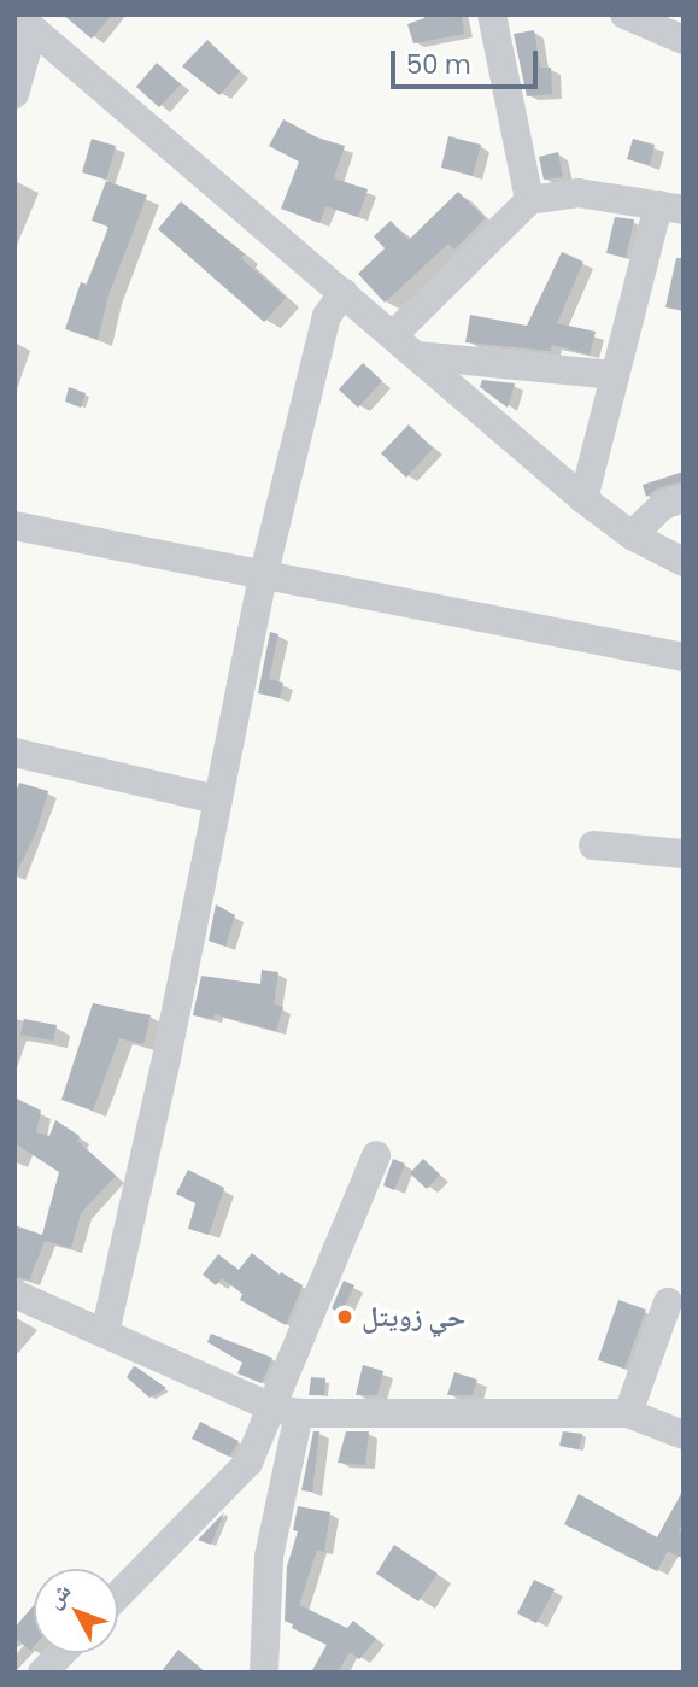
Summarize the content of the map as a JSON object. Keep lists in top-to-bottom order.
{
  "places": ["حي زويتل"],
  "scale_bar": "50 m",
  "north": "top left"
}
